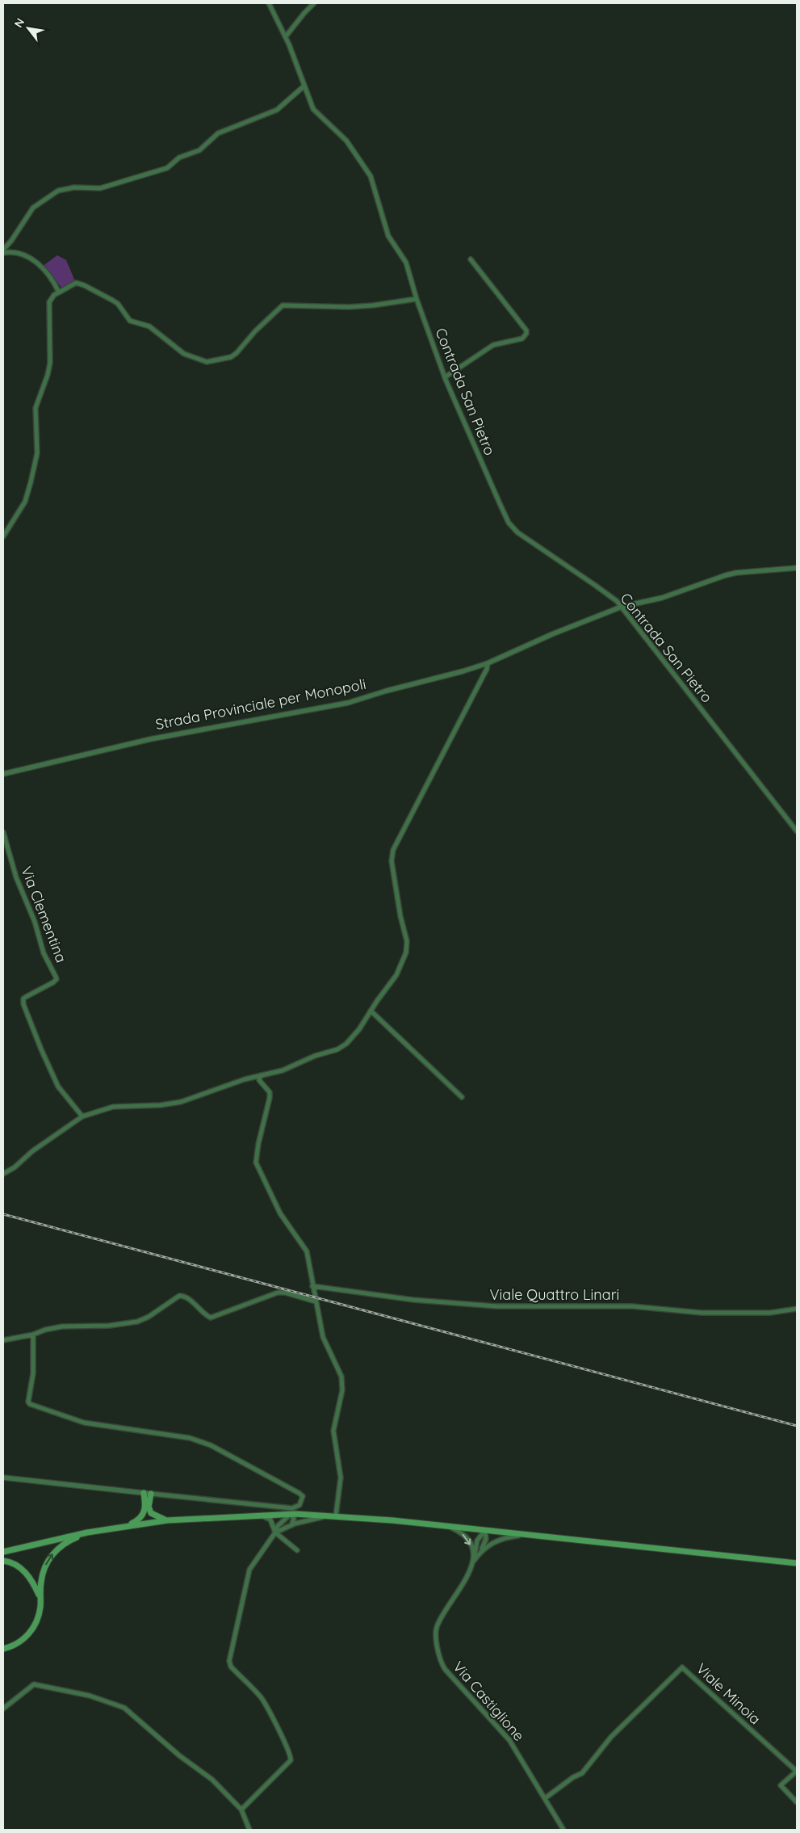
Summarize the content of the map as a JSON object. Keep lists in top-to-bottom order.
{
  "streets": {
    "street": [
      "Contrada San Pietro",
      "Strada Provinciale per Monopoli",
      "Via Clementina",
      "Viale Quattro Linari",
      "Viale Minoia",
      "Via Castiglione"
    ]
  },
  "crossings": [
    ["Contrada San Pietro", "Strada Provinciale per Monopoli"],
    ["Viale Minoia", "Via Castiglione"]
  ],
  "north": "top left"
}
